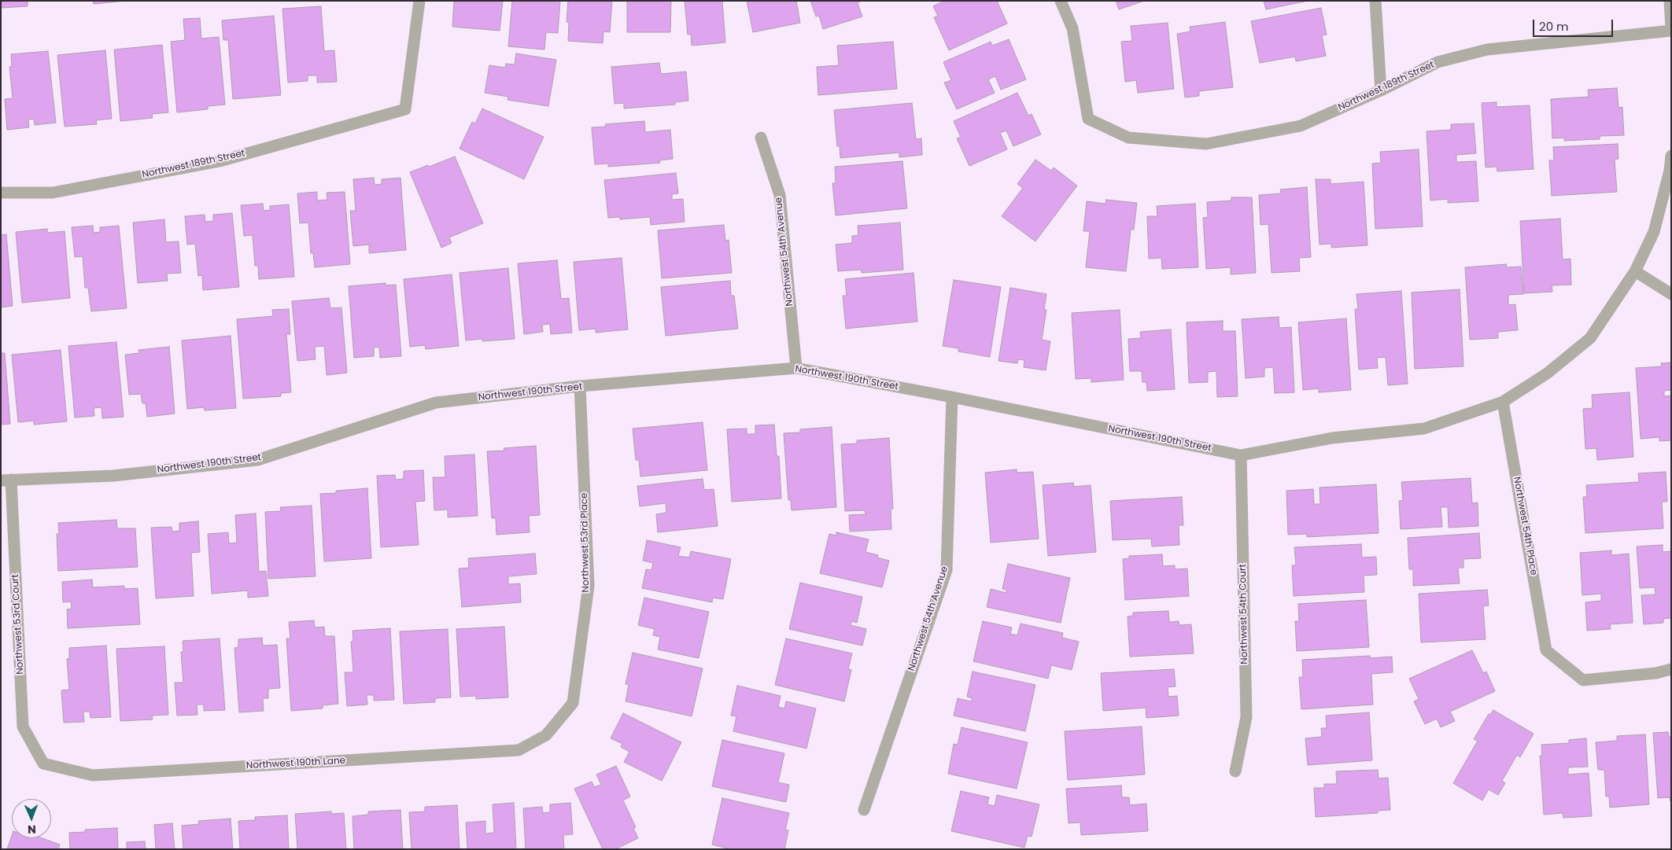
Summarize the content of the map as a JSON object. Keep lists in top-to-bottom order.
{
  "streets": {
    "street": [
      "Northwest 189th Street",
      "Northwest 54th Avenue",
      "Northwest 190th Street",
      "Northwest 54th Place",
      "Northwest 53rd Place",
      "Northwest 54th Court",
      "Northwest 53rd Court",
      "Northwest 190th Lane"
    ]
  },
  "crossings": [
    ["Northwest 54th Avenue", "Northwest 190th Street"],
    ["Northwest 190th Street", "Northwest 54th Place"],
    ["Northwest 190th Street", "Northwest 53rd Place"],
    ["Northwest 190th Street", "Northwest 54th Court"],
    ["Northwest 190th Street", "Northwest 53rd Court"],
    ["Northwest 53rd Place", "Northwest 190th Lane"],
    ["Northwest 53rd Court", "Northwest 190th Lane"]
  ],
  "scale_bar": "20 m",
  "north": "bottom"
}
